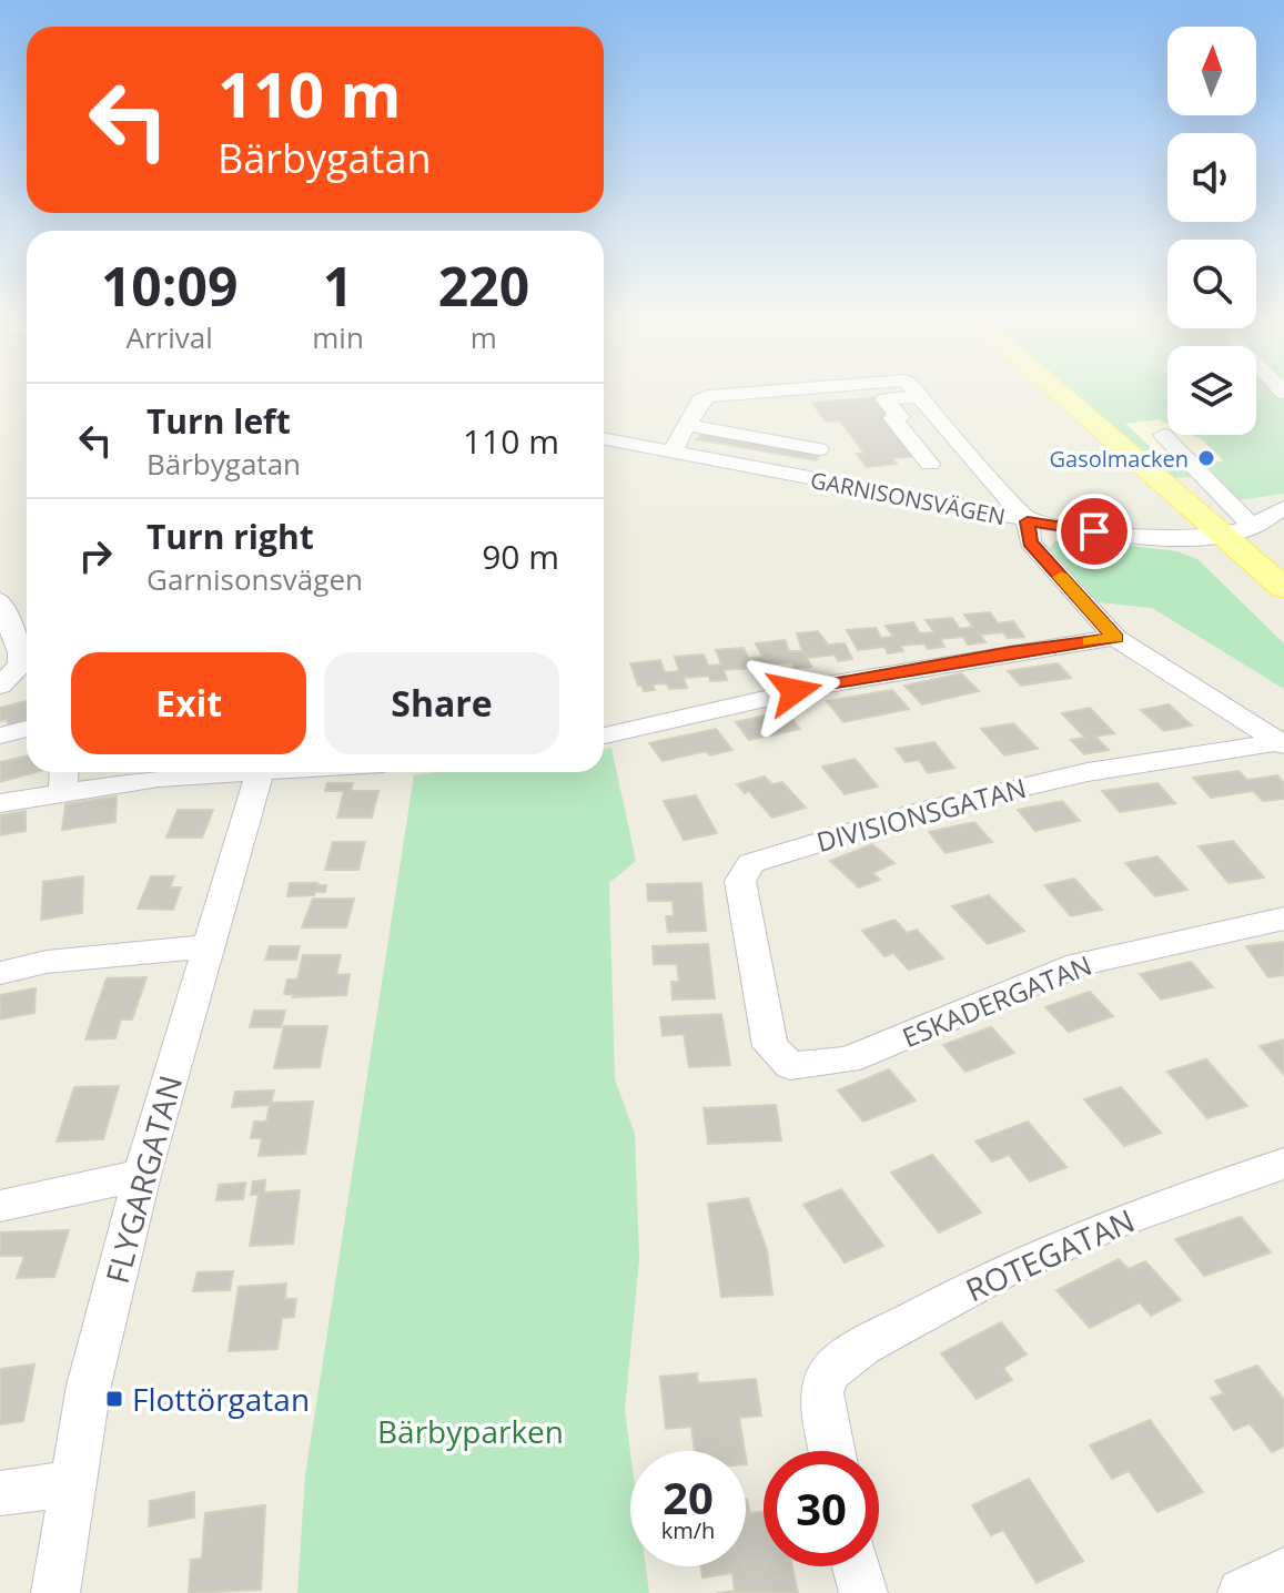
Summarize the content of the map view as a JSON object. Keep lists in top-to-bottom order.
{
  "streets": {
    "street": [
      "GARNISONSVÄGEN",
      "DIVISIONSGATAN",
      "ESKADERGATAN",
      "FLYGARGATAN",
      "ROTEGATAN"
    ]
  },
  "crossings": [
    ["DIVISIONSGATAN", "ESKADERGATAN"]
  ],
  "parks": ["Bärbyparken"],
  "places": {
    "other": ["Gasolmacken"],
    "transit": ["Flottörgatan"]
  },
  "north": "top",
  "page": {
    "turn": ["110 m", "Bärbygatan"],
    "eta": [
      "10:09",
      "Arrival",
      "1",
      "min",
      "220",
      "m"
    ],
    "list": [
      {
        "name": "Turn left",
        "note": "Bärbygatan",
        "value": "110 m"
      },
      {
        "name": "Turn right",
        "note": "Garnisonsvägen",
        "value": "90 m"
      }
    ],
    "buttons": ["Exit", "Share"],
    "speed": "20 km/h",
    "limit": "30"
  }
}
